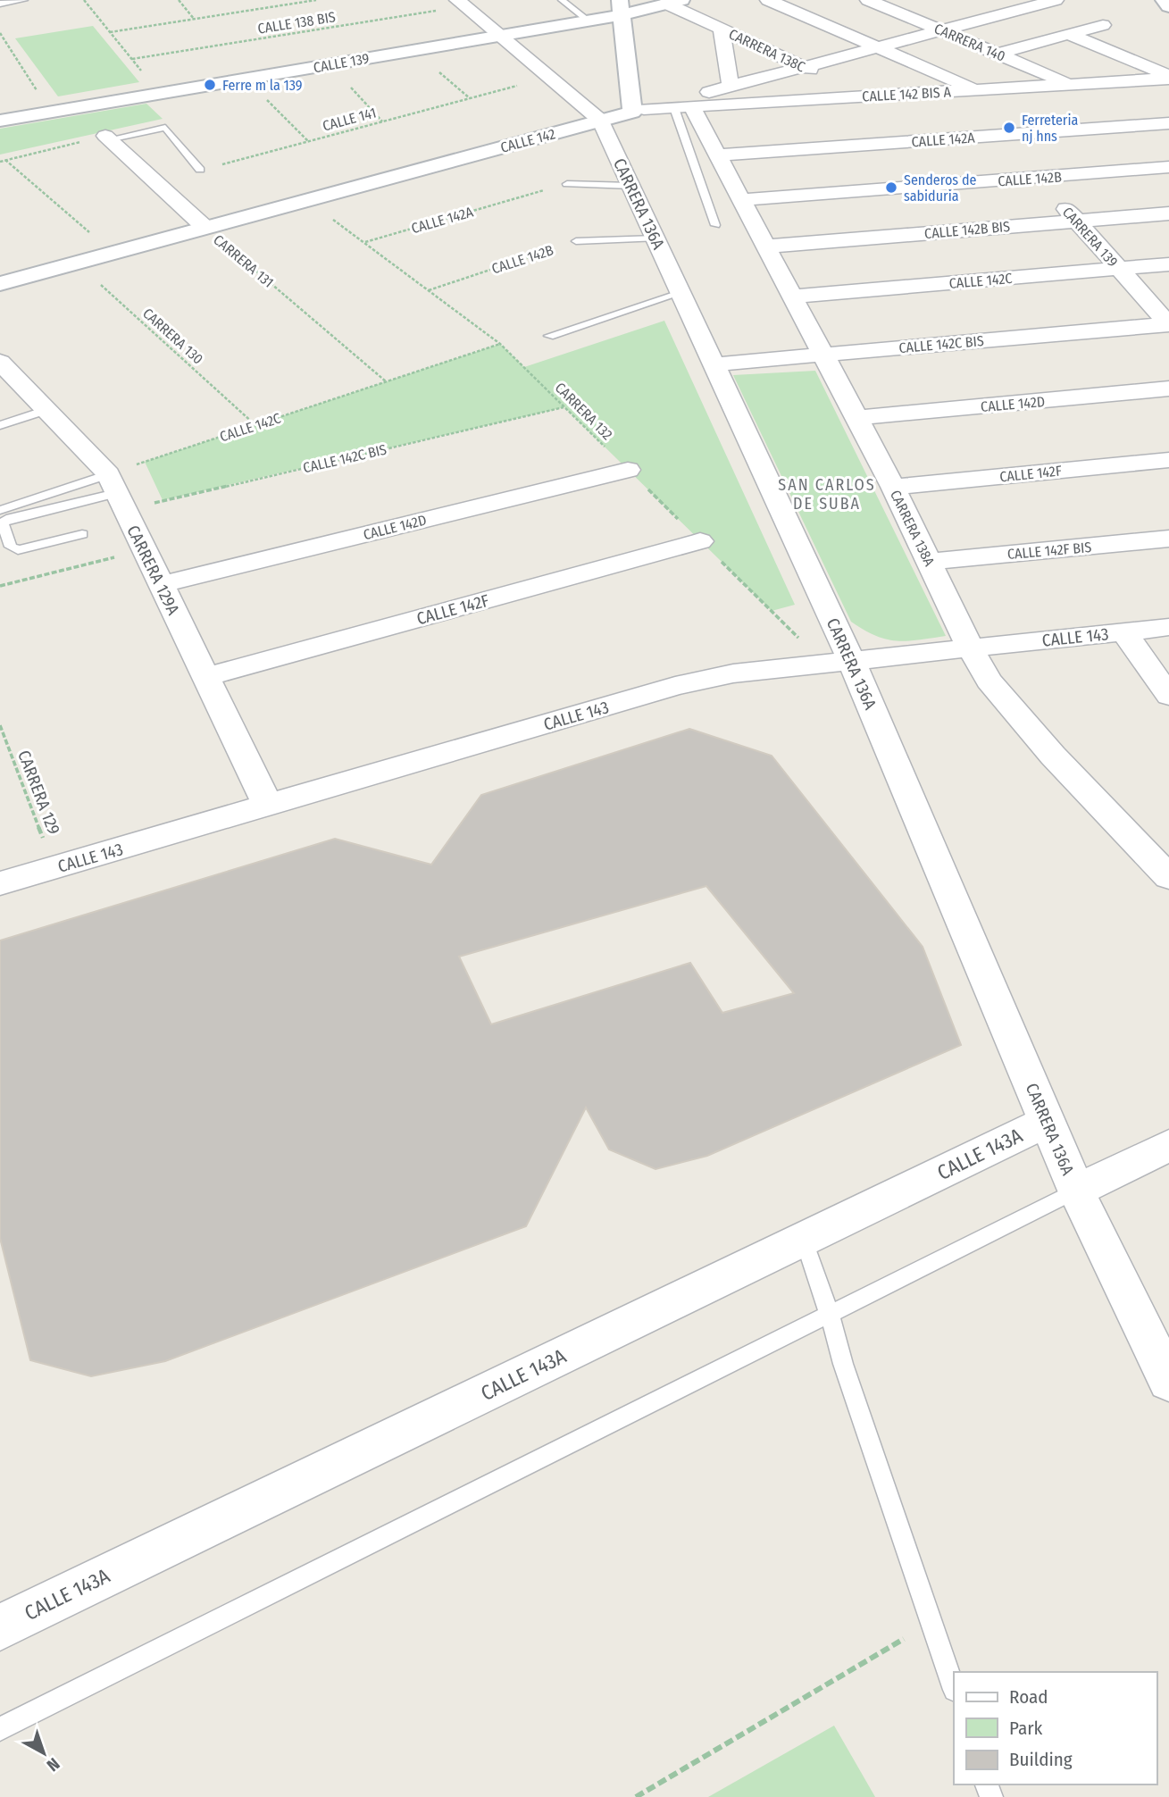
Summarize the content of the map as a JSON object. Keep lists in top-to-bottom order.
{
  "streets": {
    "street": [
      "CARRERA 140",
      "CARRERA 138C",
      "CALLE 139",
      "CALLE 142 BIS A",
      "CALLE 142A",
      "CALLE 142",
      "CALLE 142B",
      "CARRERA 136A",
      "CALLE 142B BIS",
      "CARRERA 139",
      "CARRERA 131",
      "CALLE 142C",
      "CALLE 142C BIS",
      "CALLE 142D",
      "CALLE 142F",
      "CARRERA 138A",
      "CALLE 142F BIS",
      "CARRERA 129A",
      "CALLE 143",
      "CALLE 143A"
    ],
    "path": [
      "CALLE 138 BIS",
      "CALLE 141",
      "CARRERA 130",
      "CARRERA 132",
      "CARRERA 129"
    ]
  },
  "crossings": [
    ["CALLE 138 BIS", "CARRERA 136A"],
    ["CARRERA 140", "CALLE 142 BIS A"],
    ["CARRERA 140", "CALLE 142"],
    ["CARRERA 138C", "CALLE 139"],
    ["CARRERA 138C", "CALLE 142 BIS A"],
    ["CARRERA 138C", "CALLE 142"],
    ["CALLE 139", "CARRERA 136A"],
    ["CALLE 142 BIS A", "CALLE 142"],
    ["CALLE 142 BIS A", "CARRERA 139"],
    ["CALLE 142 BIS A", "CARRERA 138A"],
    ["CALLE 141", "CARRERA 136A"],
    ["CALLE 142A", "CARRERA 139"],
    ["CALLE 142A", "CARRERA 132"],
    ["CALLE 142A", "CARRERA 138A"],
    ["CALLE 142", "CARRERA 136A"],
    ["CALLE 142", "CARRERA 139"],
    ["CALLE 142", "CARRERA 131"],
    ["CALLE 142", "CARRERA 130"],
    ["CALLE 142", "CARRERA 132"],
    ["CALLE 142B", "CARRERA 136A"],
    ["CALLE 142B", "CARRERA 139"],
    ["CALLE 142B", "CARRERA 132"],
    ["CALLE 142B", "CARRERA 138A"],
    ["CARRERA 136A", "CALLE 142C BIS"],
    ["CARRERA 136A", "CARRERA 132"],
    ["CARRERA 136A", "CALLE 143"],
    ["CARRERA 136A", "CALLE 143A"],
    ["CALLE 142B BIS", "CARRERA 139"],
    ["CALLE 142B BIS", "CARRERA 138A"],
    ["CARRERA 139", "CALLE 142C"],
    ["CARRERA 139", "CALLE 142C BIS"],
    ["CARRERA 131", "CALLE 142C"],
    ["CALLE 142C", "CARRERA 130"],
    ["CALLE 142C", "CALLE 142C BIS"],
    ["CALLE 142C", "CARRERA 132"],
    ["CALLE 142C", "CARRERA 138A"],
    ["CALLE 142C", "CARRERA 129A"],
    ["CALLE 142C BIS", "CARRERA 132"],
    ["CALLE 142C BIS", "CARRERA 138A"],
    ["CALLE 142C BIS", "CARRERA 129A"],
    ["CALLE 142D", "CARRERA 132"],
    ["CALLE 142D", "CARRERA 138A"],
    ["CALLE 142D", "CARRERA 129A"],
    ["CARRERA 132", "CALLE 142F"],
    ["CARRERA 132", "CALLE 143"],
    ["CALLE 142F", "CARRERA 138A"],
    ["CALLE 142F", "CARRERA 129A"],
    ["CARRERA 138A", "CALLE 142F BIS"],
    ["CARRERA 138A", "CALLE 143"],
    ["CARRERA 129A", "CALLE 143"],
    ["CALLE 143", "CARRERA 129"]
  ],
  "districts": ["SAN CARLOS DE SUBA"],
  "places": ["Ferre m la 139", "Ferreteria nj hns", "Senderos de sabiduria"],
  "legend": ["Road", "Park", "Building"],
  "north": "bottom right"
}
